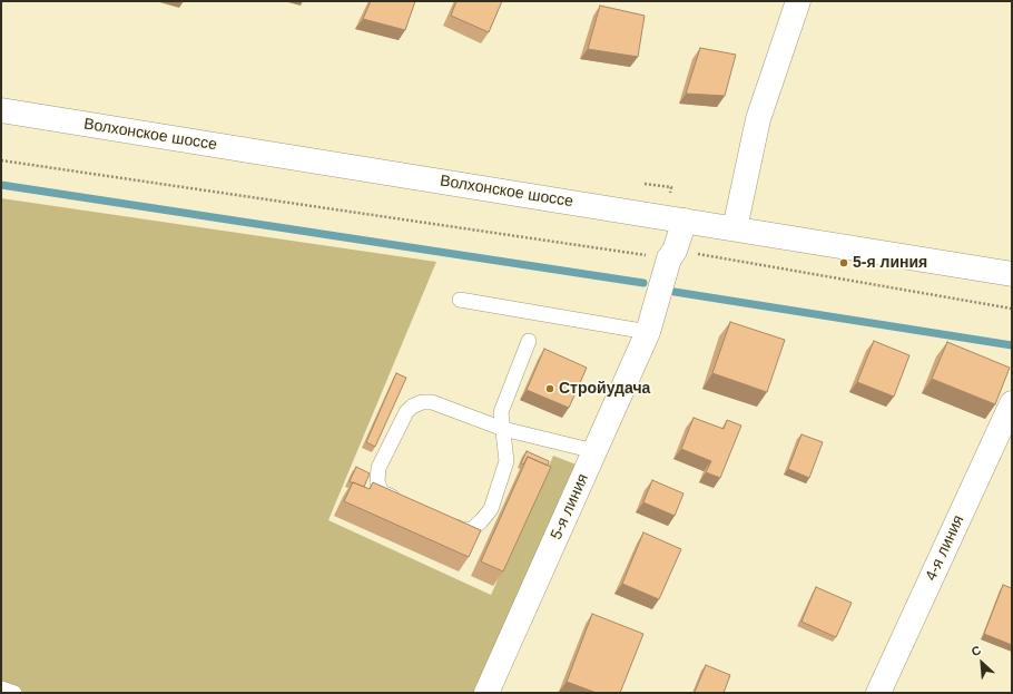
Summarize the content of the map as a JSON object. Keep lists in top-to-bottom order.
{
  "streets": {
    "street": ["Волхонское шоссе", "5-я линия", "4-я линия"]
  },
  "crossings": [
    ["Волхонское шоссе", "5-я линия"]
  ],
  "places": ["5-я линия", "Стройудача"],
  "north": "top left"
}
